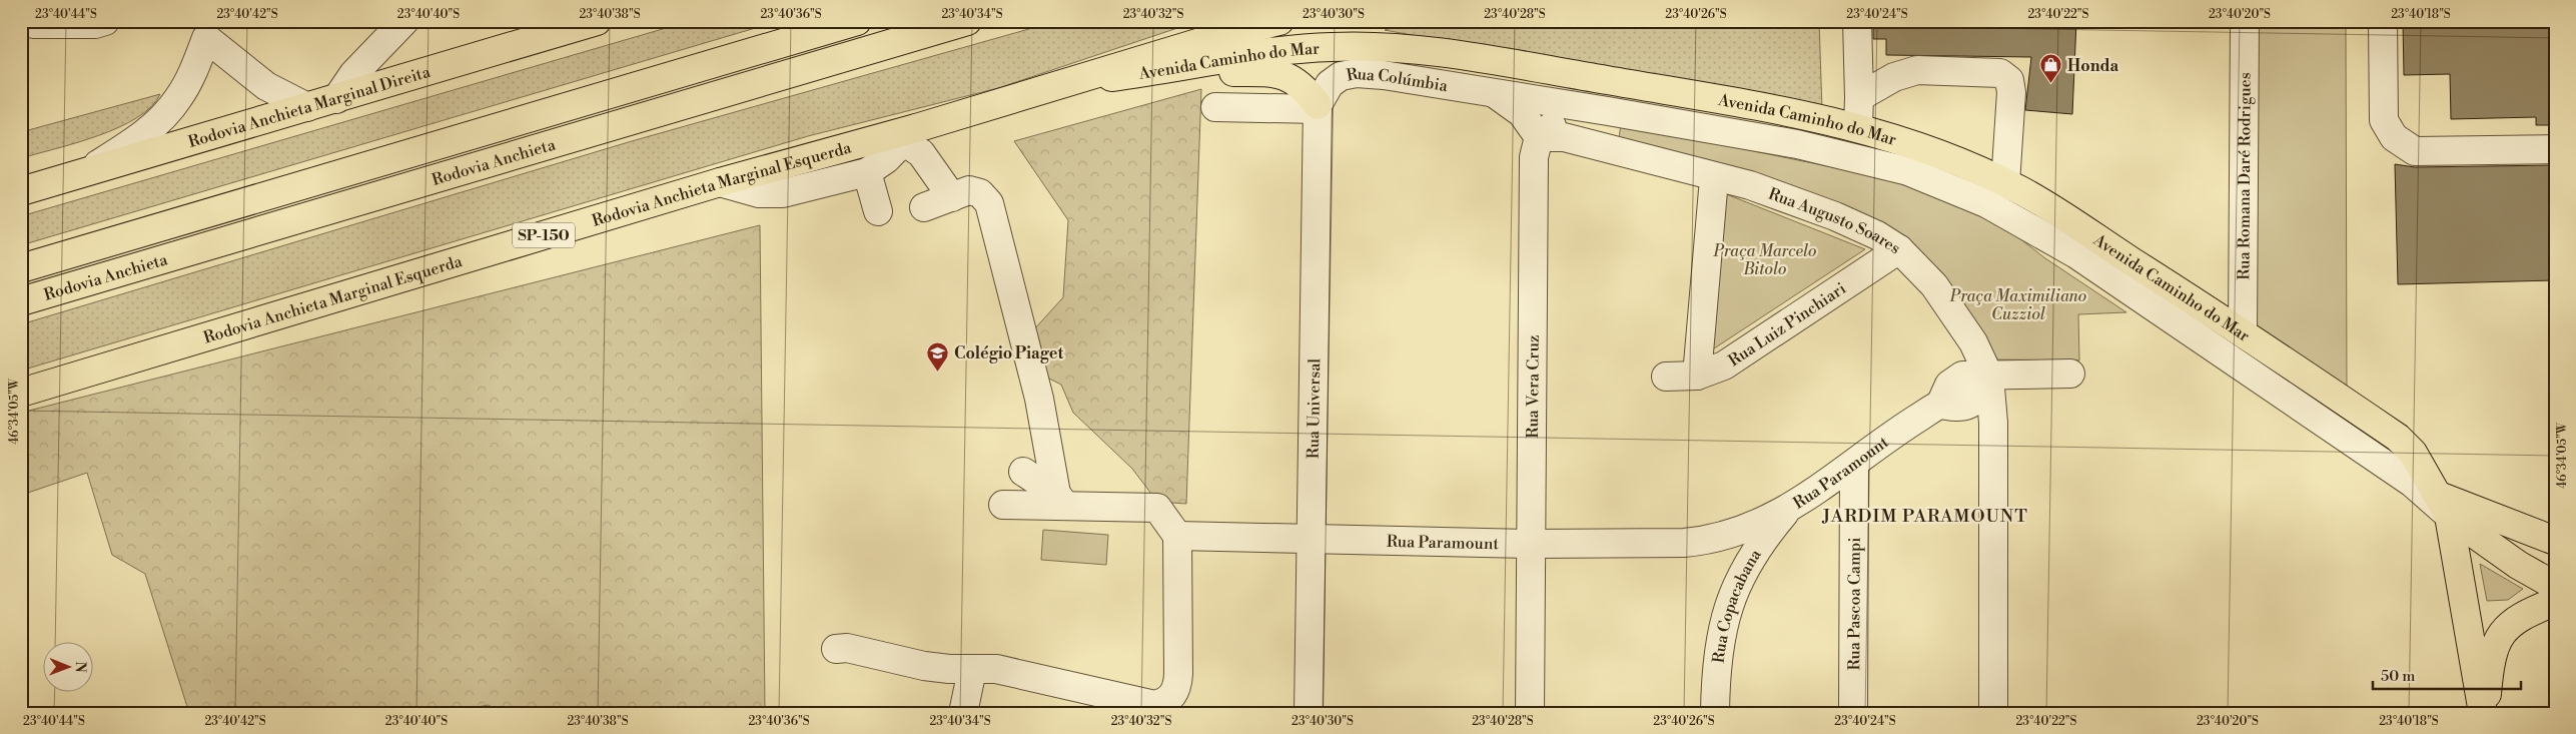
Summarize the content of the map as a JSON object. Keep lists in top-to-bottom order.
{
  "streets": {
    "main road": [
      "Avenida Caminho do Mar",
      "Rodovia Anchieta Marginal Direita",
      "Rodovia Anchieta",
      "Rodovia Anchieta Marginal Esquerda",
      "SP-150"
    ],
    "street": [
      "Rua Colúmbia",
      "Rua Romana Daré Rodrigues",
      "Rua Augusto Soares",
      "Rua Luiz Pinchiari",
      "Rua Vera Cruz",
      "Rua Universal",
      "Rua Paramount",
      "Rua Pascoa Campi",
      "Rua Copacabana"
    ]
  },
  "crossings": [
    ["Avenida Caminho do Mar", "Rua Colúmbia"],
    ["Avenida Caminho do Mar", "Rua Romana Daré Rodrigues"],
    ["Avenida Caminho do Mar", "Rodovia Anchieta Marginal Esquerda"],
    ["Rua Colúmbia", "Rua Augusto Soares"],
    ["Rua Colúmbia", "Rua Vera Cruz"],
    ["Rua Colúmbia", "Rua Universal"],
    ["Rua Augusto Soares", "Rua Luiz Pinchiari"],
    ["Rua Augusto Soares", "Rua Vera Cruz"],
    ["Rua Augusto Soares", "Rua Paramount"],
    ["Rua Vera Cruz", "Rua Paramount"],
    ["Rua Universal", "Rua Paramount"],
    ["Rua Paramount", "Rua Pascoa Campi"],
    ["Rua Paramount", "Rua Copacabana"]
  ],
  "districts": ["JARDIM PARAMOUNT"],
  "parks": ["Praça Marcelo Bitolo", "Praça Maximiliano Cuzziol"],
  "places": {
    "shop": ["Honda"],
    "school or university": ["Colégio Piaget"]
  },
  "scale_bar": "50 m",
  "north": "right",
  "coordinates": [
    "23°40'44\"S",
    "23°40'42\"S",
    "23°40'40\"S",
    "23°40'38\"S",
    "23°40'36\"S",
    "23°40'34\"S",
    "23°40'32\"S",
    "23°40'30\"S",
    "23°40'28\"S",
    "23°40'26\"S",
    "23°40'24\"S",
    "23°40'22\"S",
    "23°40'20\"S",
    "23°40'18\"S",
    "46°34'05\"W"
  ]
}
